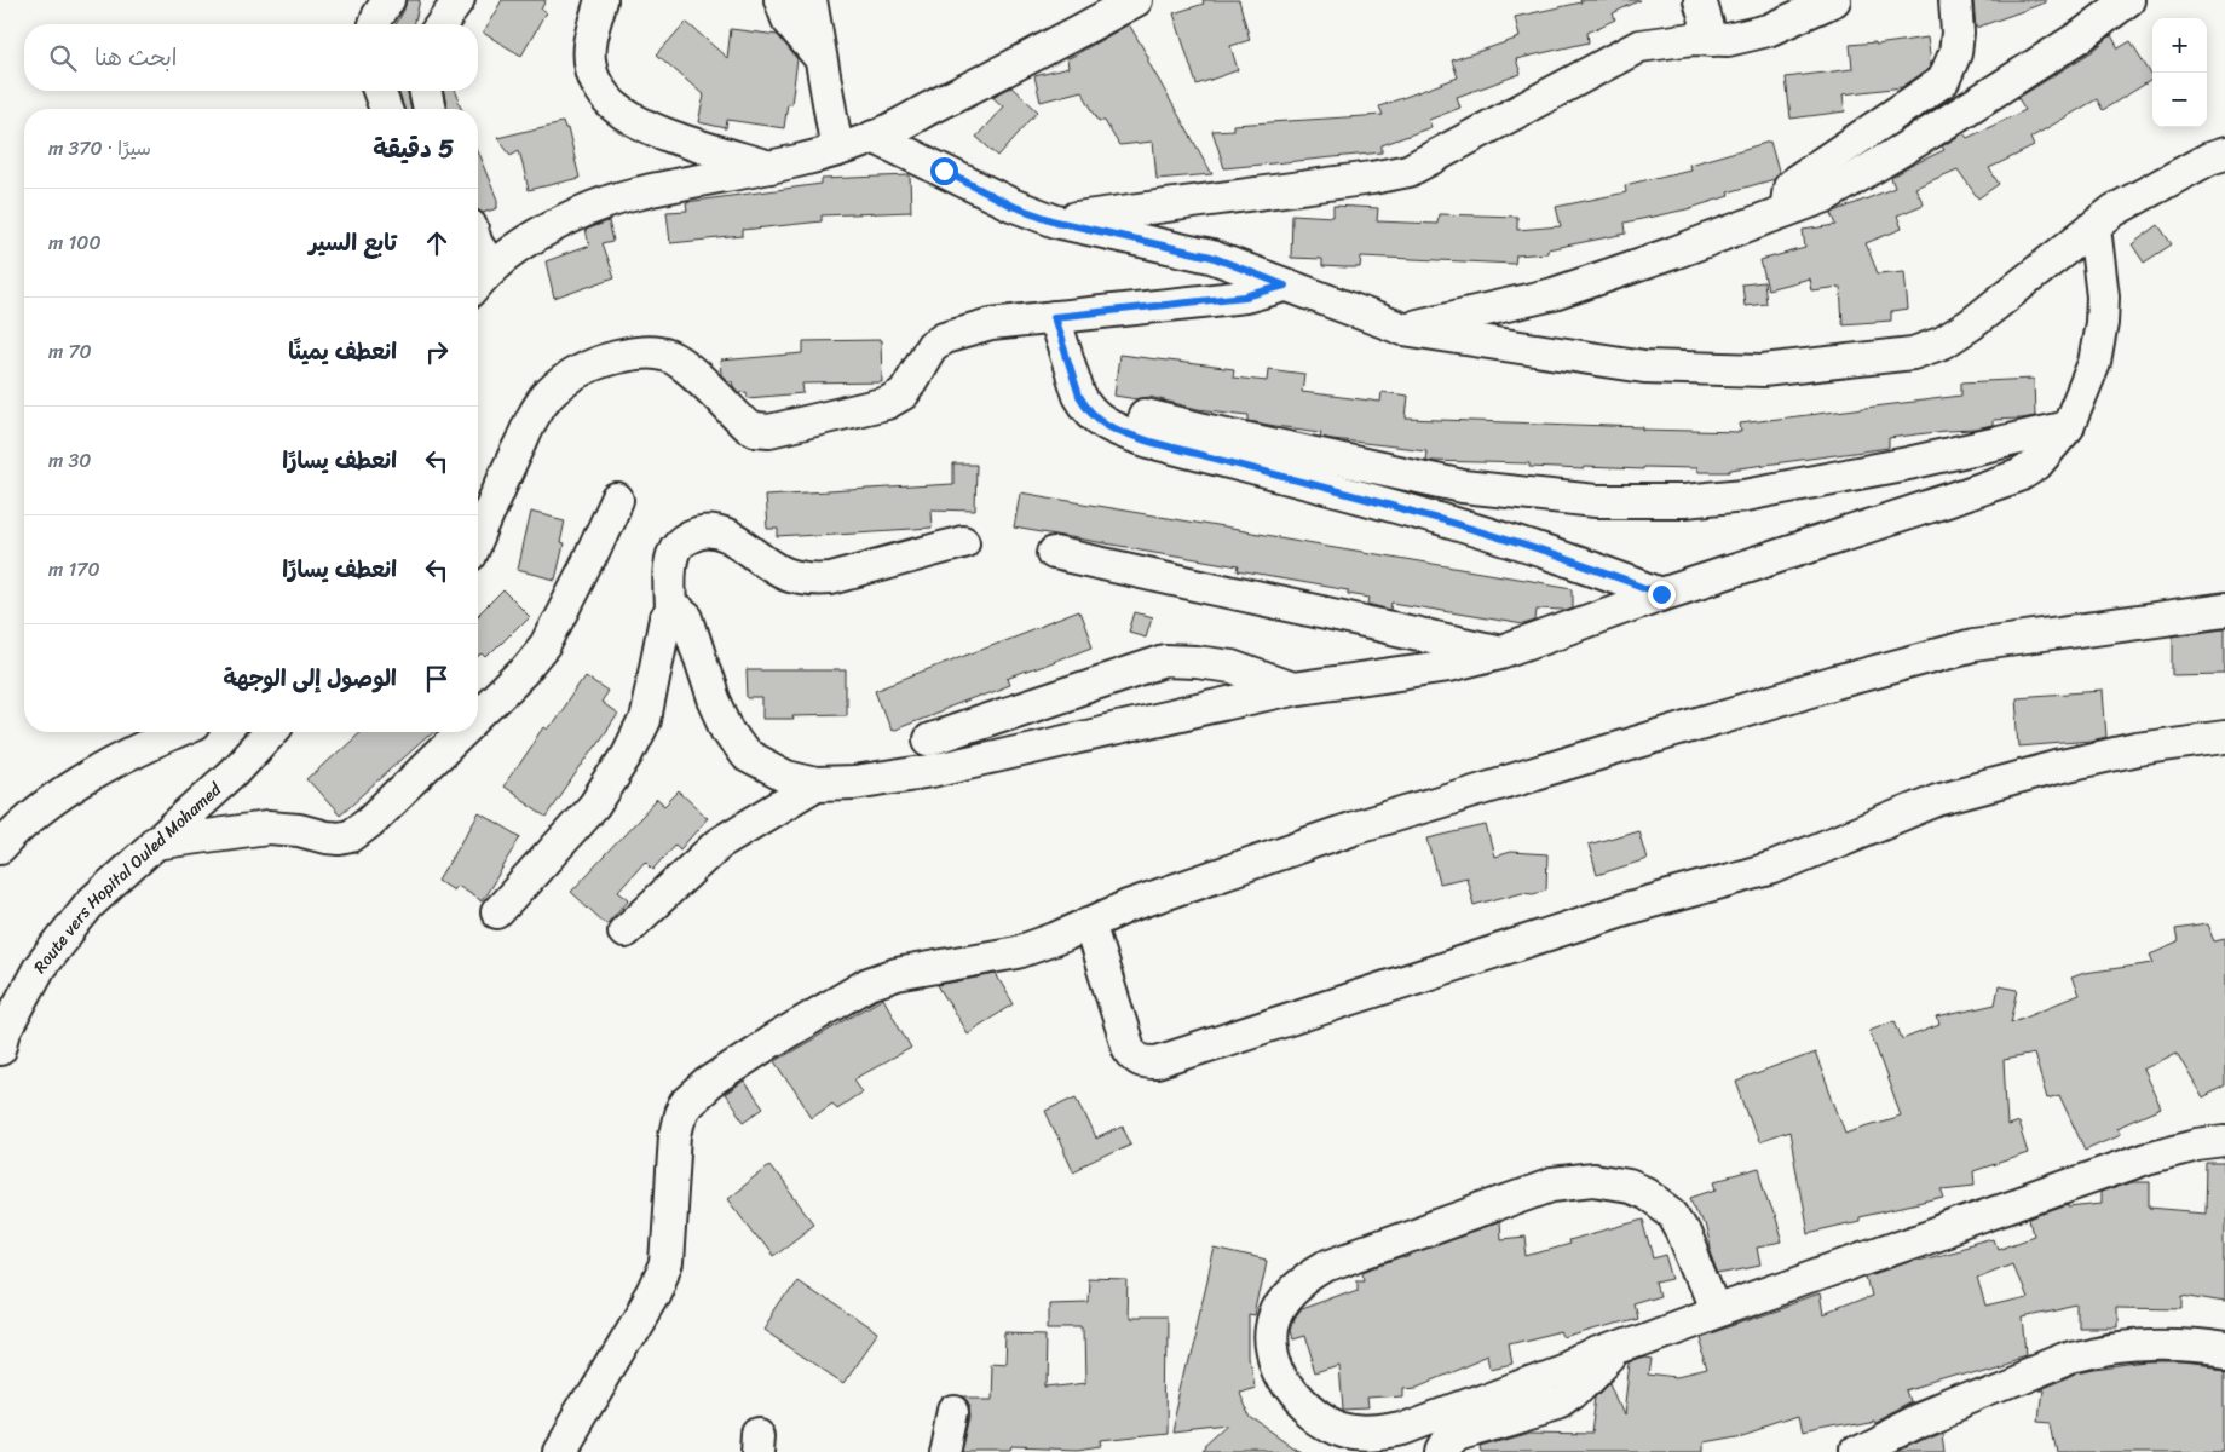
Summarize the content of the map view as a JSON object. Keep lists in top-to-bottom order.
{
  "streets": {
    "street": ["Route vers Hopital Ouled Mohamed"]
  },
  "page": {
    "map_buttons": ["+", "−"],
    "search": "ابحث هنا",
    "heading": ["5 دقيقة", "سيرًا · 370 m"],
    "list": [
      ["تابع السير", "100 m"],
      ["انعطف يمينًا", "70 m"],
      ["انعطف يسارًا", "30 m"],
      ["انعطف يسارًا", "170 m"],
      "الوصول إلى الوجهة"
    ]
  }
}
